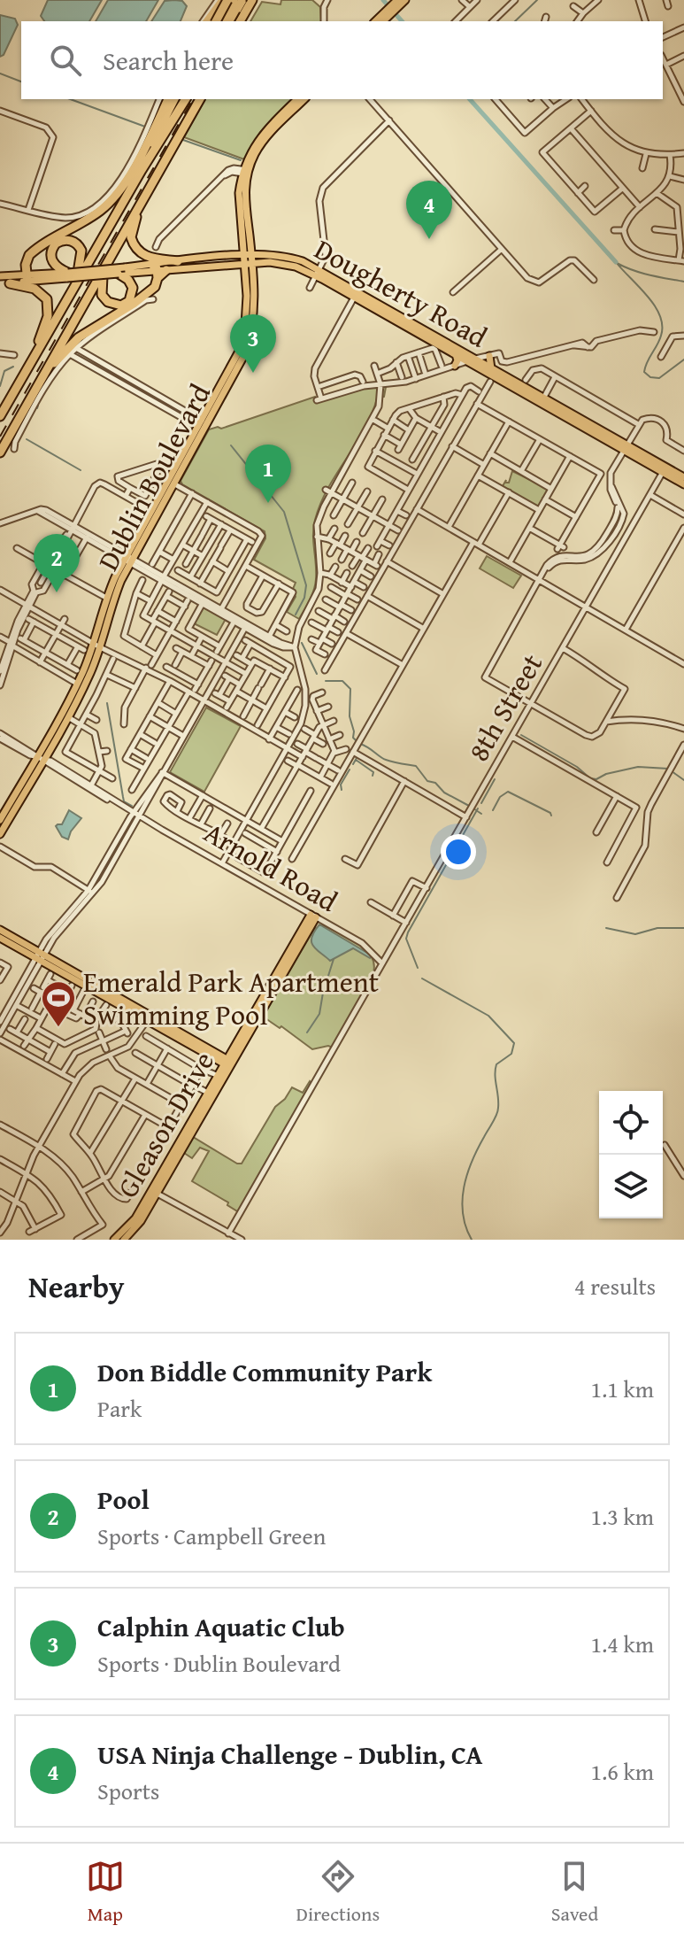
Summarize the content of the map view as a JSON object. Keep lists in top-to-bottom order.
{
  "streets": {
    "main road": ["Dougherty Road", "Dublin Boulevard", "Gleason Drive"],
    "street": ["8th Street", "Arnold Road"]
  },
  "crossings": [
    ["Dougherty Road", "Dublin Boulevard"],
    ["Dougherty Road", "8th Street"],
    ["Dublin Boulevard", "Arnold Road"],
    ["8th Street", "Arnold Road"],
    ["Arnold Road", "Gleason Drive"]
  ],
  "places": {
    "sports": ["Emerald Park Apartment Swimming Pool"]
  },
  "page": {
    "search": "Search here",
    "pins": [
      "4",
      "3",
      "1",
      "2"
    ],
    "heading": ["Nearby", "4 results"],
    "list": [
      {
        "mark": "1",
        "name": "Don Biddle Community Park",
        "note": "Park",
        "value": "1.1 km"
      },
      {
        "mark": "2",
        "name": "Pool",
        "note": "Sports · Campbell Green",
        "value": "1.3 km"
      },
      {
        "mark": "3",
        "name": "Calphin Aquatic Club",
        "note": "Sports · Dublin Boulevard",
        "value": "1.4 km"
      },
      {
        "mark": "4",
        "name": "USA Ninja Challenge - Dublin, CA",
        "note": "Sports",
        "value": "1.6 km"
      }
    ],
    "nav": ["Map", "Directions", "Saved"]
  }
}
